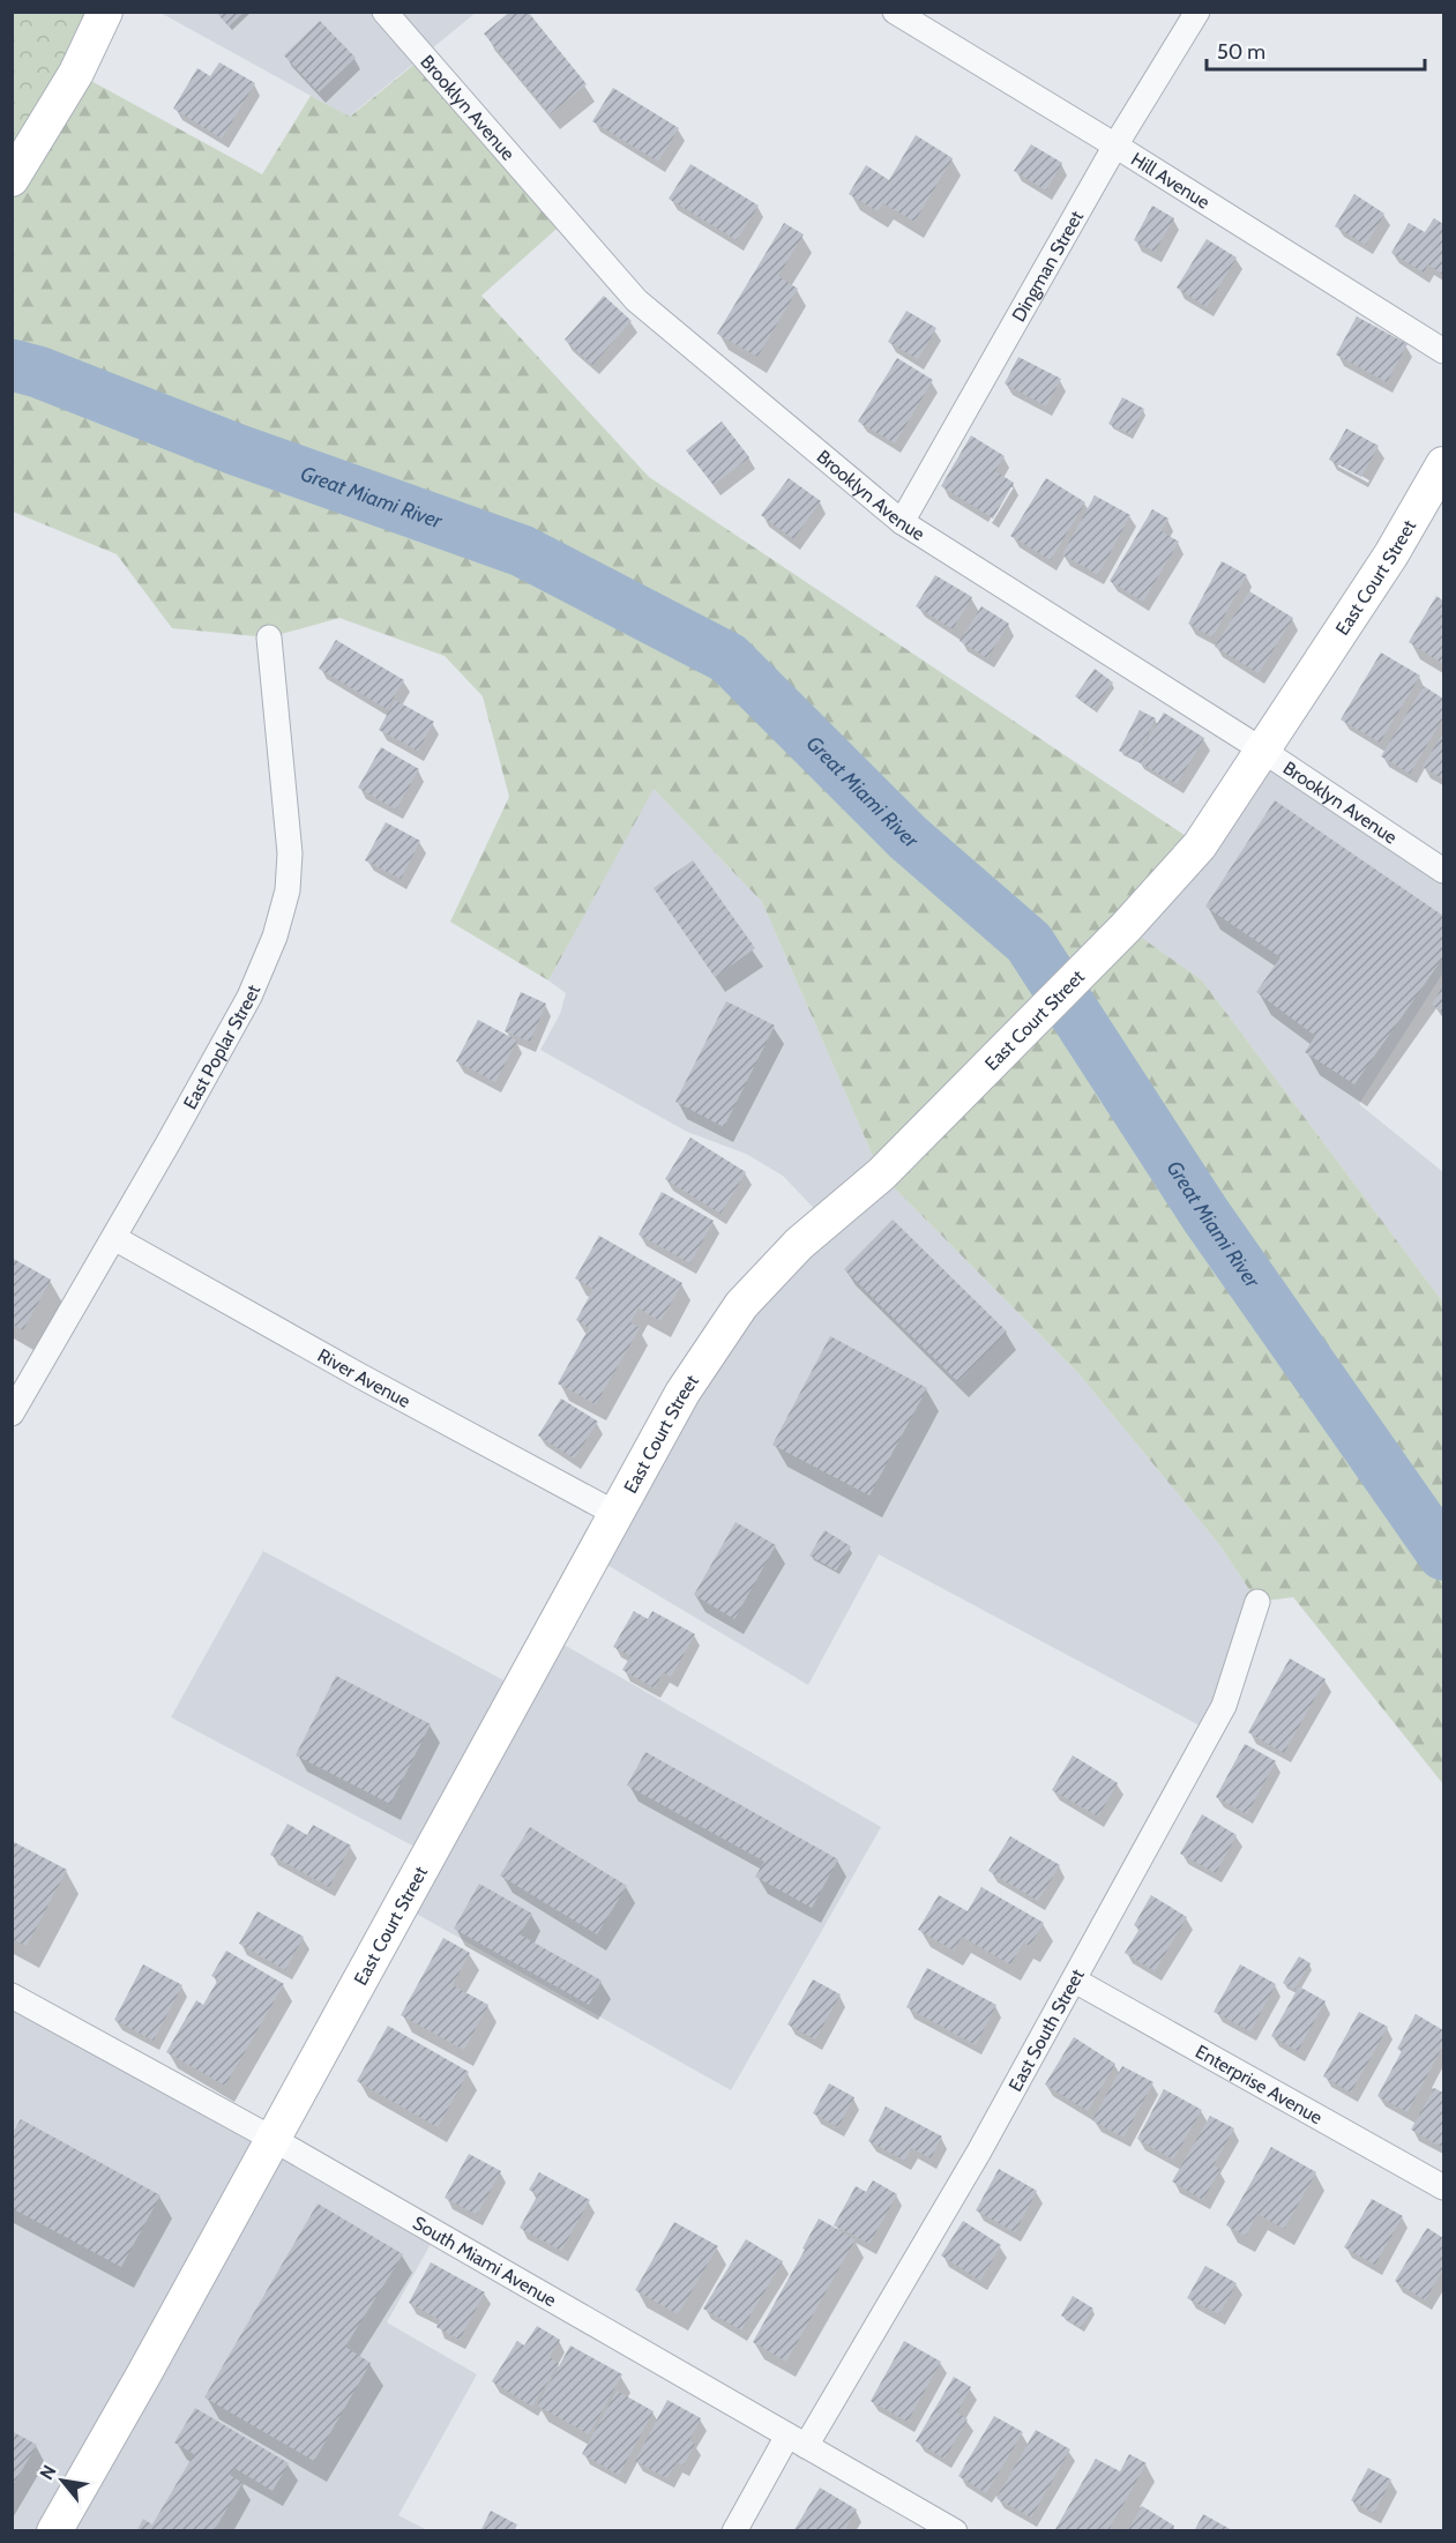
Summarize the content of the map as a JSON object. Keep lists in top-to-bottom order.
{
  "streets": {
    "main road": ["East Court Street"],
    "street": [
      "Brooklyn Avenue",
      "Hill Avenue",
      "Dingman Street",
      "East Poplar Street",
      "River Avenue",
      "East South Street",
      "Enterprise Avenue",
      "South Miami Avenue"
    ]
  },
  "crossings": [
    ["Brooklyn Avenue", "Dingman Street"],
    ["Brooklyn Avenue", "East Court Street"],
    ["Hill Avenue", "Dingman Street"],
    ["East Court Street", "River Avenue"],
    ["East Court Street", "South Miami Avenue"],
    ["East Poplar Street", "River Avenue"],
    ["East South Street", "Enterprise Avenue"],
    ["East South Street", "South Miami Avenue"]
  ],
  "water": ["Great Miami River"],
  "scale_bar": "50 m",
  "north": "top left"
}
